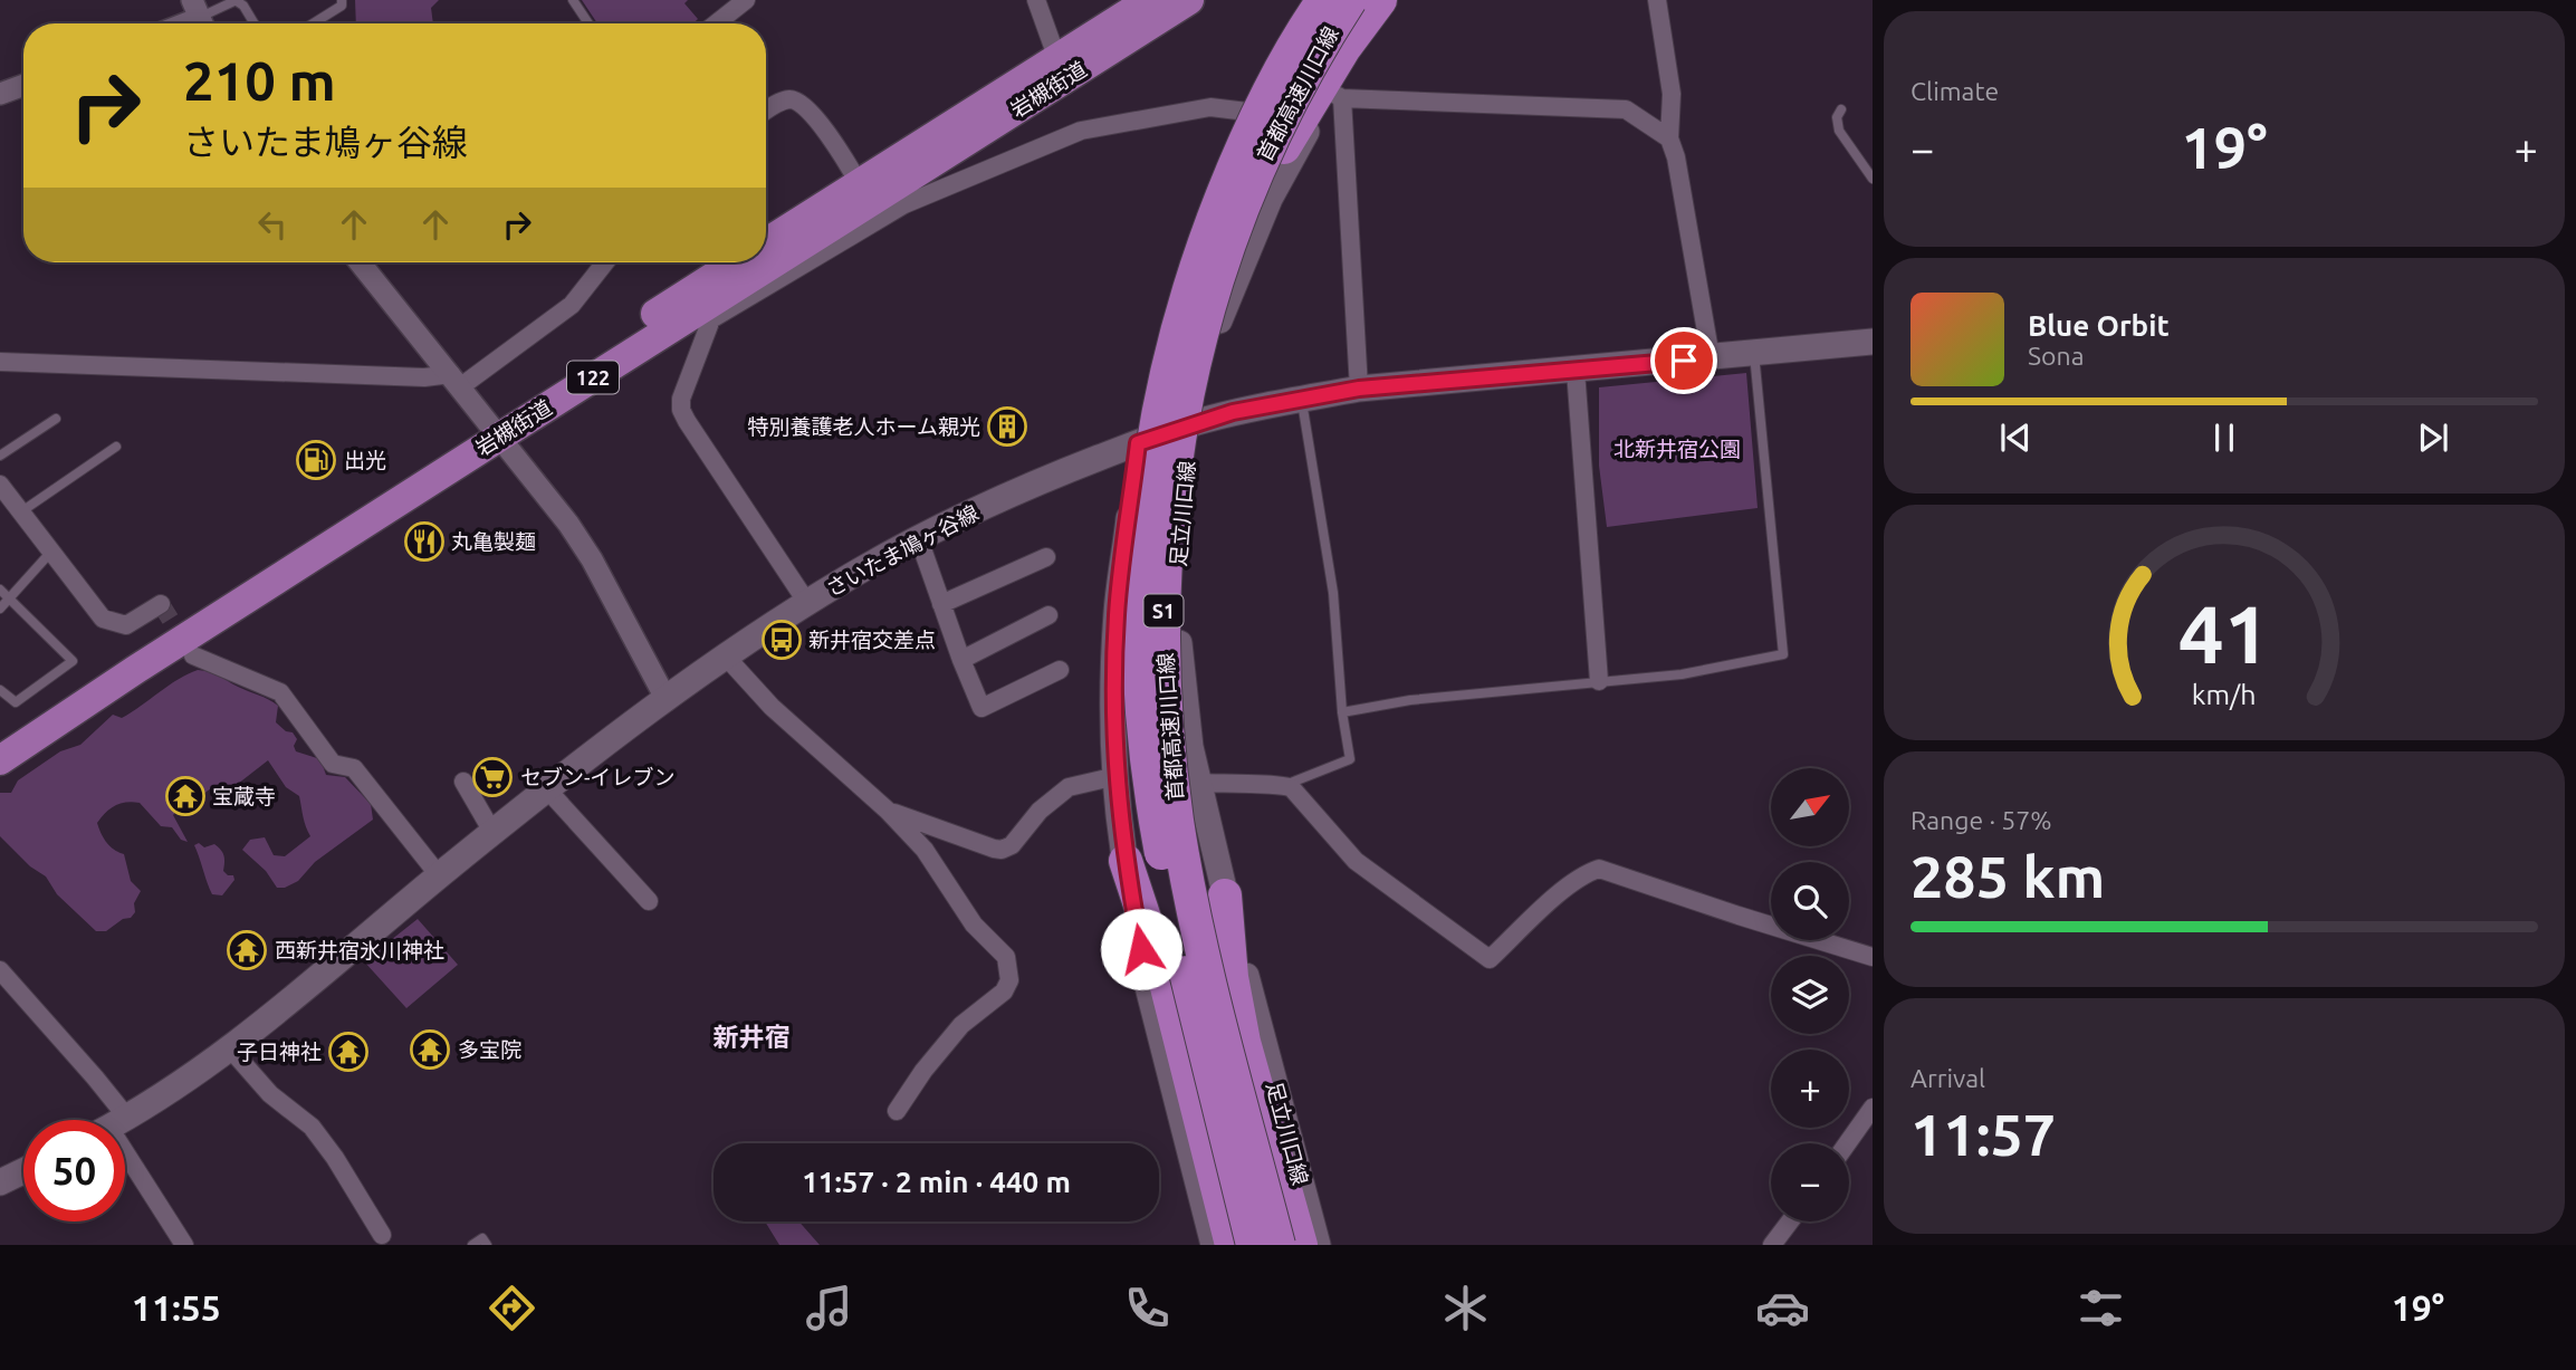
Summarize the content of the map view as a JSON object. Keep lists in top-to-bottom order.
{
  "streets": {
    "highway": [
      "岩槻街道",
      "首都高速川口線",
      "122",
      "S1"
    ],
    "main road": ["足立川口線", "さいたま鳩ヶ谷線"]
  },
  "crossings": [
    ["足立川口線", "さいたま鳩ヶ谷線"]
  ],
  "districts": ["新井宿"],
  "parks": ["北新井宿公園"],
  "places": {
    "building": ["特別養護老人ホーム親光"],
    "fuel station": ["出光"],
    "restaurant": ["丸亀製麺"],
    "bus stop": ["新井宿交差点"],
    "supermarket": ["セブン-イレブン"],
    "temple": [
      "宝蔵寺",
      "西新井宿氷川神社",
      "多宝院",
      "子日神社"
    ]
  },
  "north": "top right",
  "page": {
    "tile": [
      "Climate",
      ["Range · 57%", "285 km"],
      ["Arrival", "11:57"]
    ],
    "turn": ["210 m", "さいたま鳩ヶ谷線"],
    "heat": ["−", "19°", "+"],
    "song": ["Blue Orbit", "Sona"],
    "map_buttons": ["+", "−"],
    "limit": "50",
    "trip": "11:57 · 2 min · 440 m",
    "tabs": ["11:55", "19°"],
    "gauge": ["41", "km/h"]
  }
}
